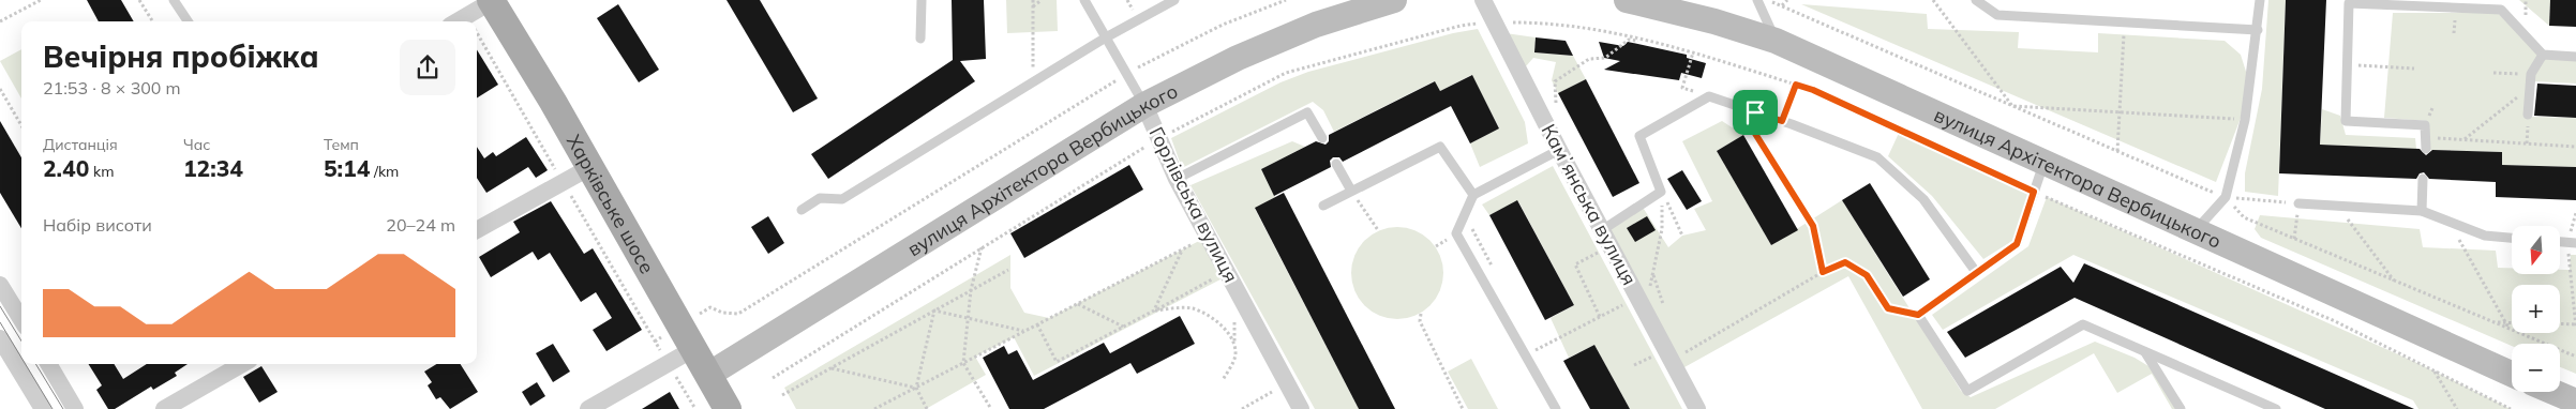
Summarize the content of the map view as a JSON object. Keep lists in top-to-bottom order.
{
  "streets": {
    "main road": ["Харківське шосе"],
    "street": ["вулиця Архітектора Вербицького", "Горлівська вулиця", "Камʼянська вулиця"]
  },
  "crossings": [
    ["вулиця Архітектора Вербицького", "Харківське шосе"],
    ["вулиця Архітектора Вербицького", "Горлівська вулиця"]
  ],
  "north": "bottom",
  "page": {
    "heading": ["Вечірня пробіжка", "21:53 · 8 × 300 m"],
    "stats": [
      ["Дистанція", "2.40 km"],
      ["Час", "12:34"],
      ["Темп", "5:14 /km"]
    ],
    "chart": ["Набір висоти", "20–24 m"],
    "map_buttons": ["+", "−"]
  }
}
